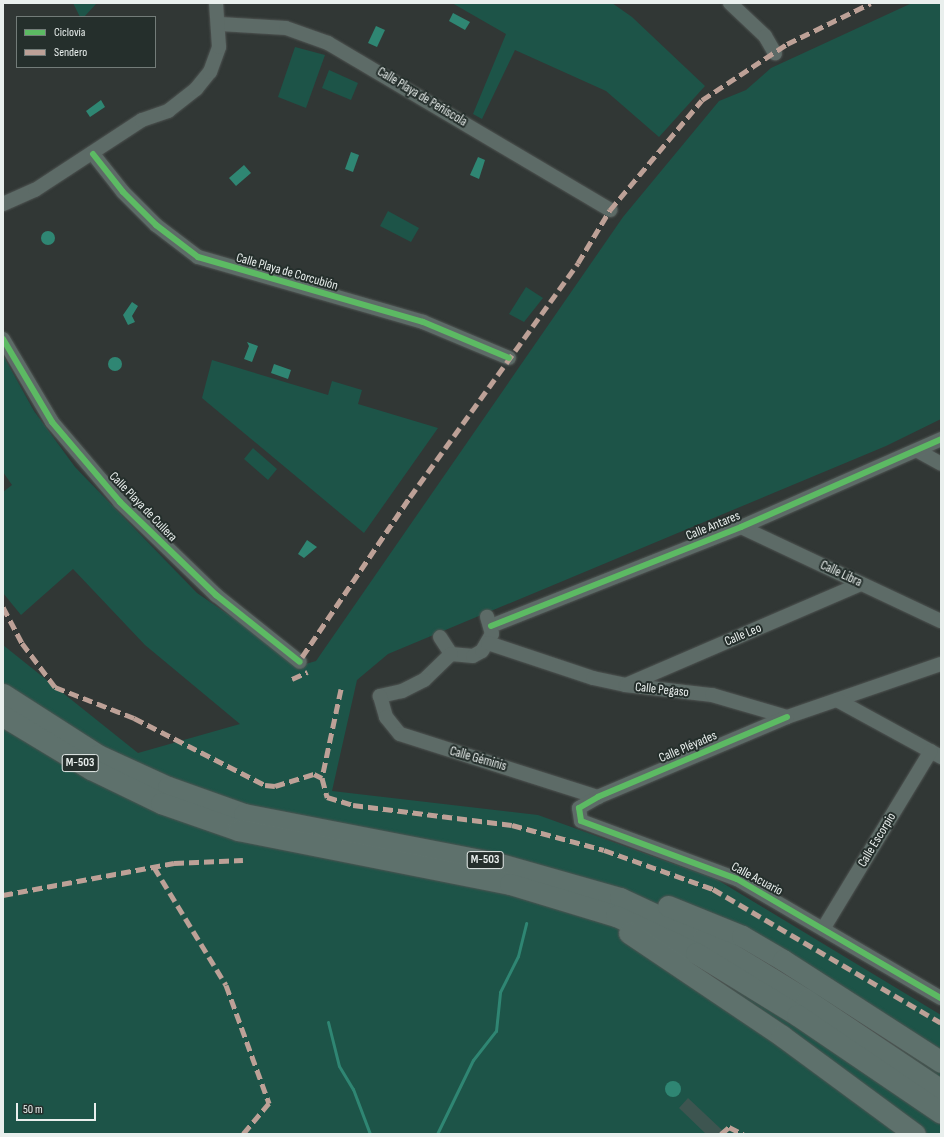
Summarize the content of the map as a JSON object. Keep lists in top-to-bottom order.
{
  "streets": {
    "highway": ["M-503"],
    "street": [
      "Calle Playa de Peñíscola",
      "Calle Playa de Corcubión",
      "Calle Playa de Cullera",
      "Calle Antares",
      "Calle Libra",
      "Calle Leo",
      "Calle Pegaso",
      "Calle Pléyades",
      "Calle Géminis",
      "Calle Escorpio",
      "Calle Acuario"
    ]
  },
  "crossings": [
    ["Calle Antares", "Calle Libra"],
    ["Calle Antares", "Calle Pegaso"],
    ["Calle Libra", "Calle Leo"],
    ["Calle Leo", "Calle Pegaso"],
    ["Calle Pegaso", "Calle Pléyades"],
    ["Calle Pléyades", "Calle Géminis"],
    ["Calle Pléyades", "Calle Acuario"],
    ["Calle Géminis", "Calle Acuario"],
    ["Calle Escorpio", "Calle Acuario"]
  ],
  "legend": ["Ciclovía", "Sendero"],
  "scale_bar": "50 m"
}
